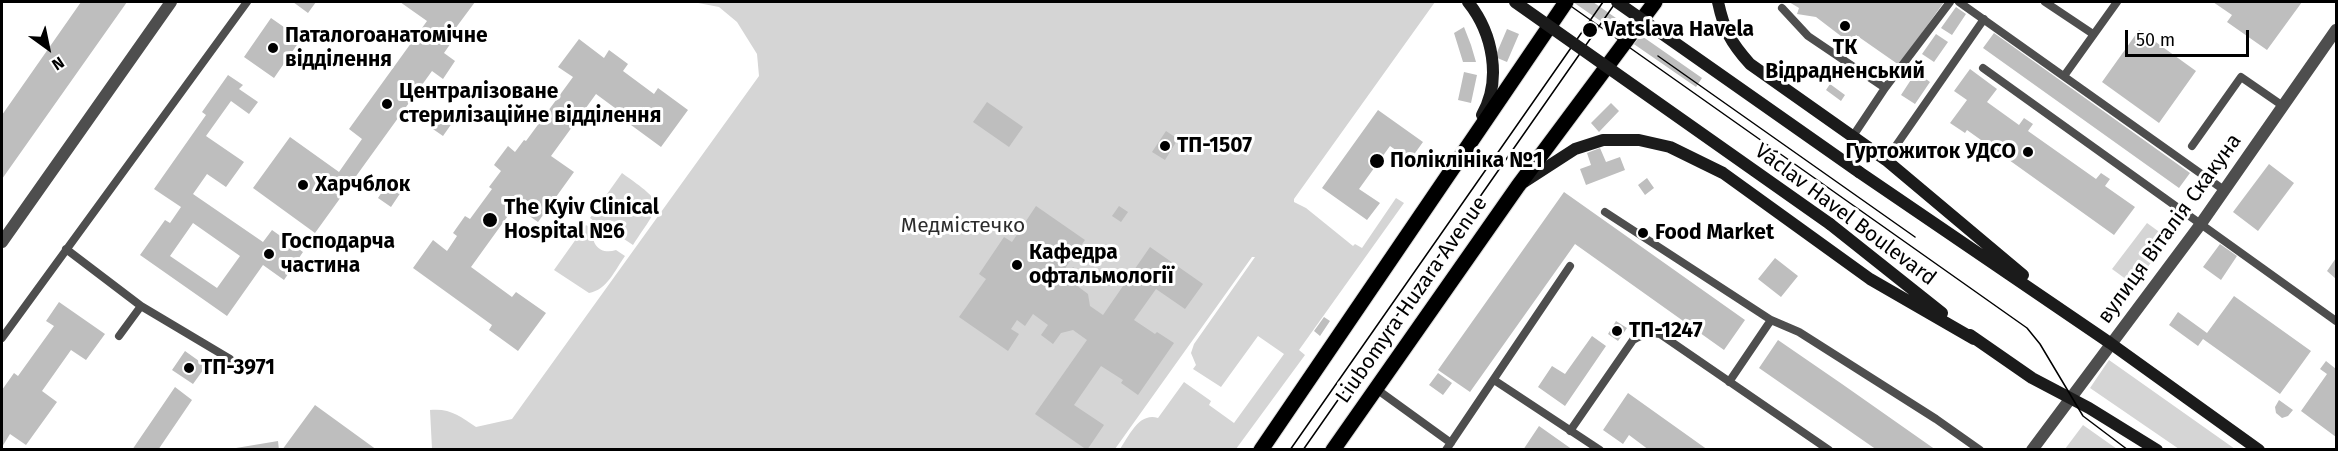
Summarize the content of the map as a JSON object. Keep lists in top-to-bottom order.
{
  "streets": {
    "main road": ["Václav Havel Boulevard", "Liubomyra Huzara Avenue"],
    "street": ["вулиця Віталія Скакуна"]
  },
  "crossings": [
    ["Václav Havel Boulevard", "вулиця Віталія Скакуна"]
  ],
  "parks": ["Медмістечко"],
  "places": [
    "ТК Відрадненський",
    "Vatslava Havela",
    "Паталогоанатомічне відділення",
    "Централізоване стерилізаційне відділення",
    "ТП-1507",
    "Гуртожиток УДСО",
    "Поліклініка №1",
    "Харчблок",
    "The Kyiv Clinical Hospital №6",
    "Food Market",
    "Господарча частина",
    "Кафедра офтальмології",
    "ТП-1247",
    "ТП-3971"
  ],
  "scale_bar": "50 m",
  "north": "bottom right"
}
